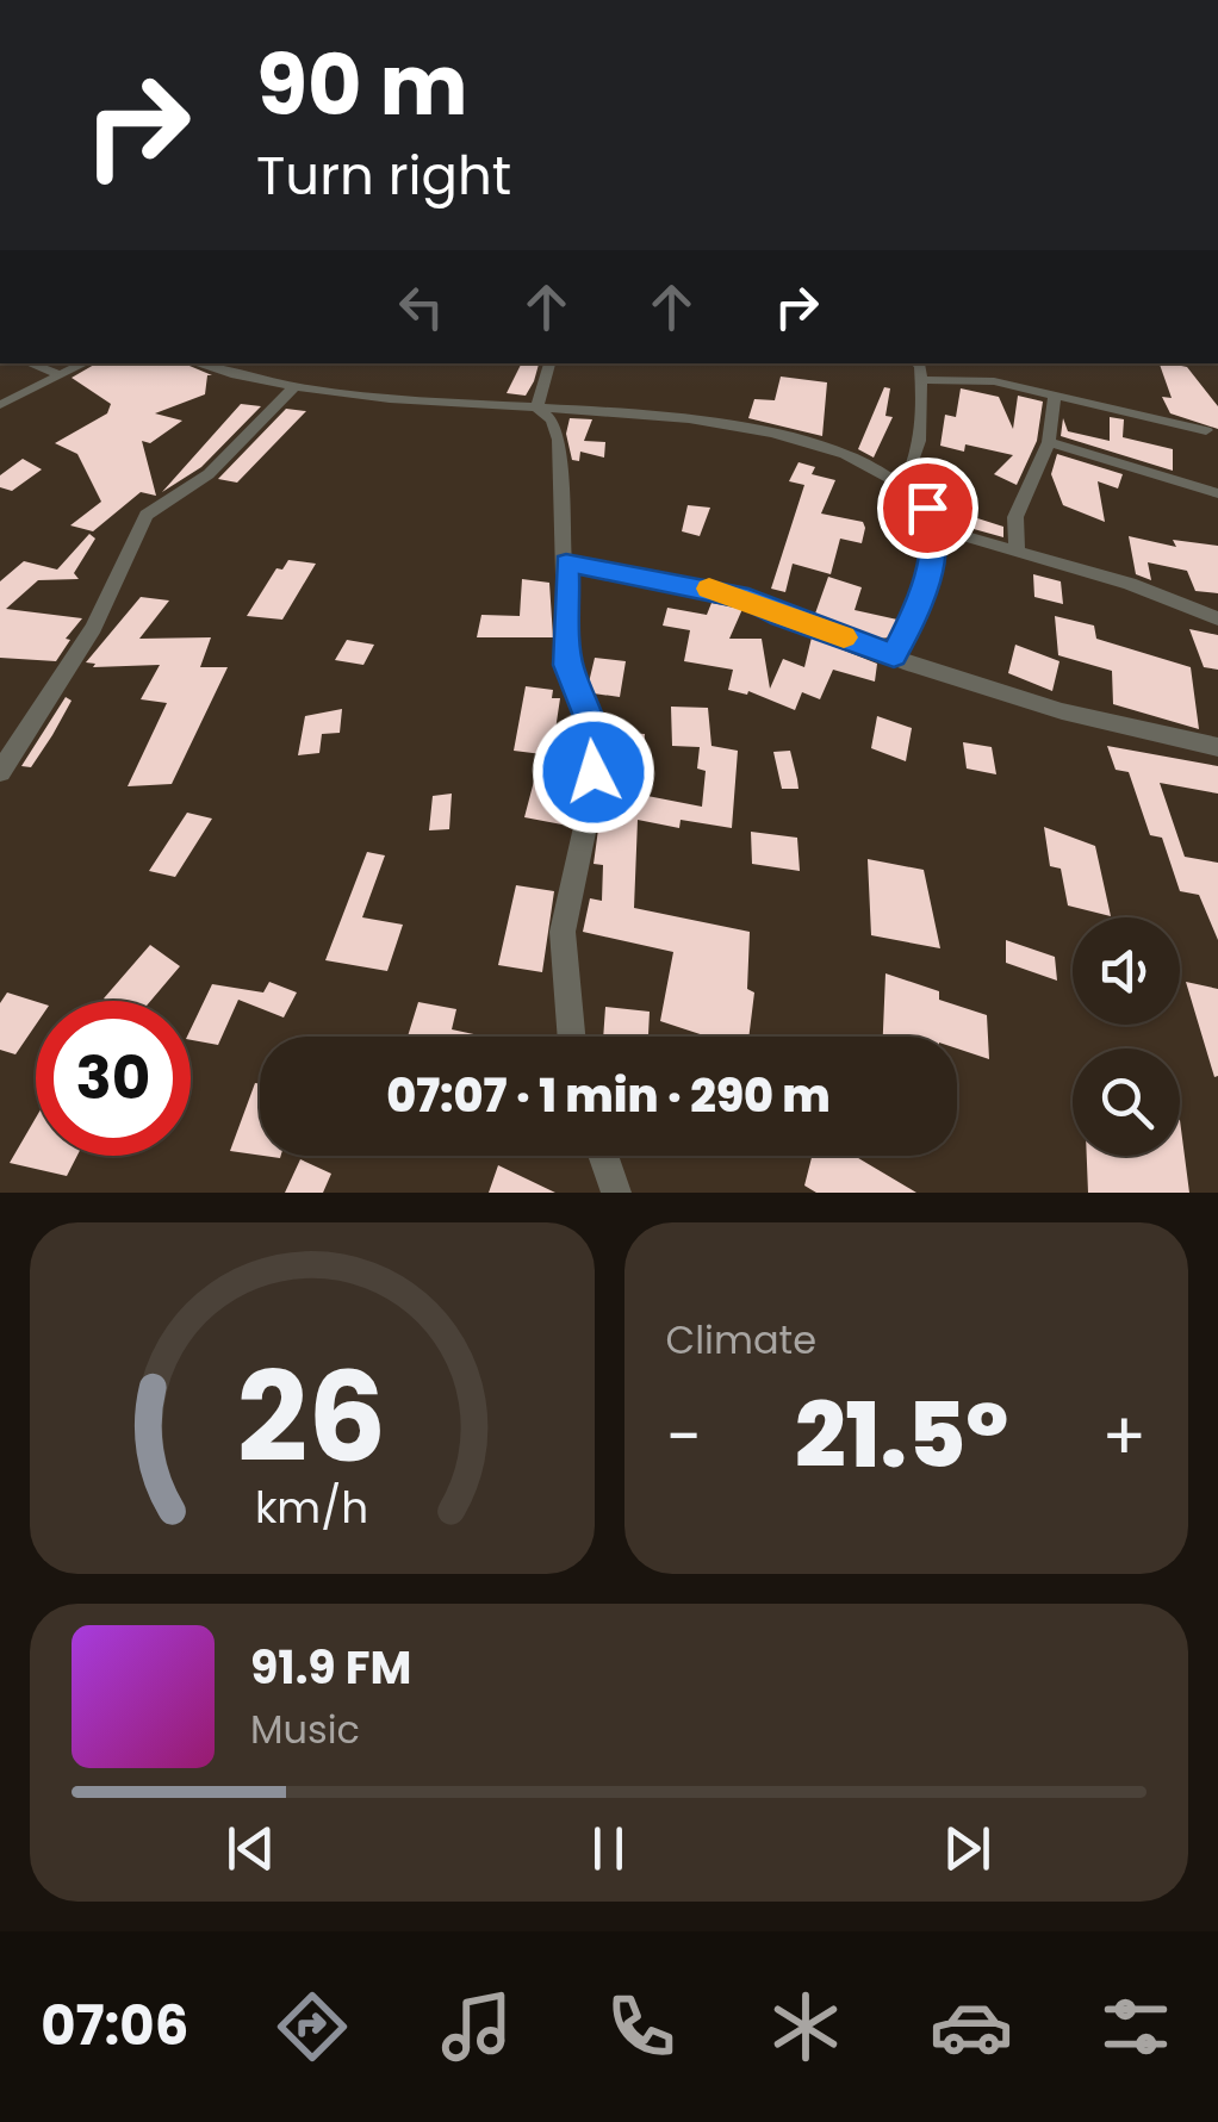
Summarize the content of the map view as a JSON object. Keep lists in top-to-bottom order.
{
  "page": {
    "turn": ["90 m", "Turn right"],
    "limit": "30",
    "trip": "07:07 · 1 min · 290 m",
    "tile": "Climate",
    "heat": ["−", "21.5°", "+"],
    "song": ["91.9 FM", "Music"],
    "tabs": "07:06",
    "gauge": ["26", "km/h"]
  }
}
